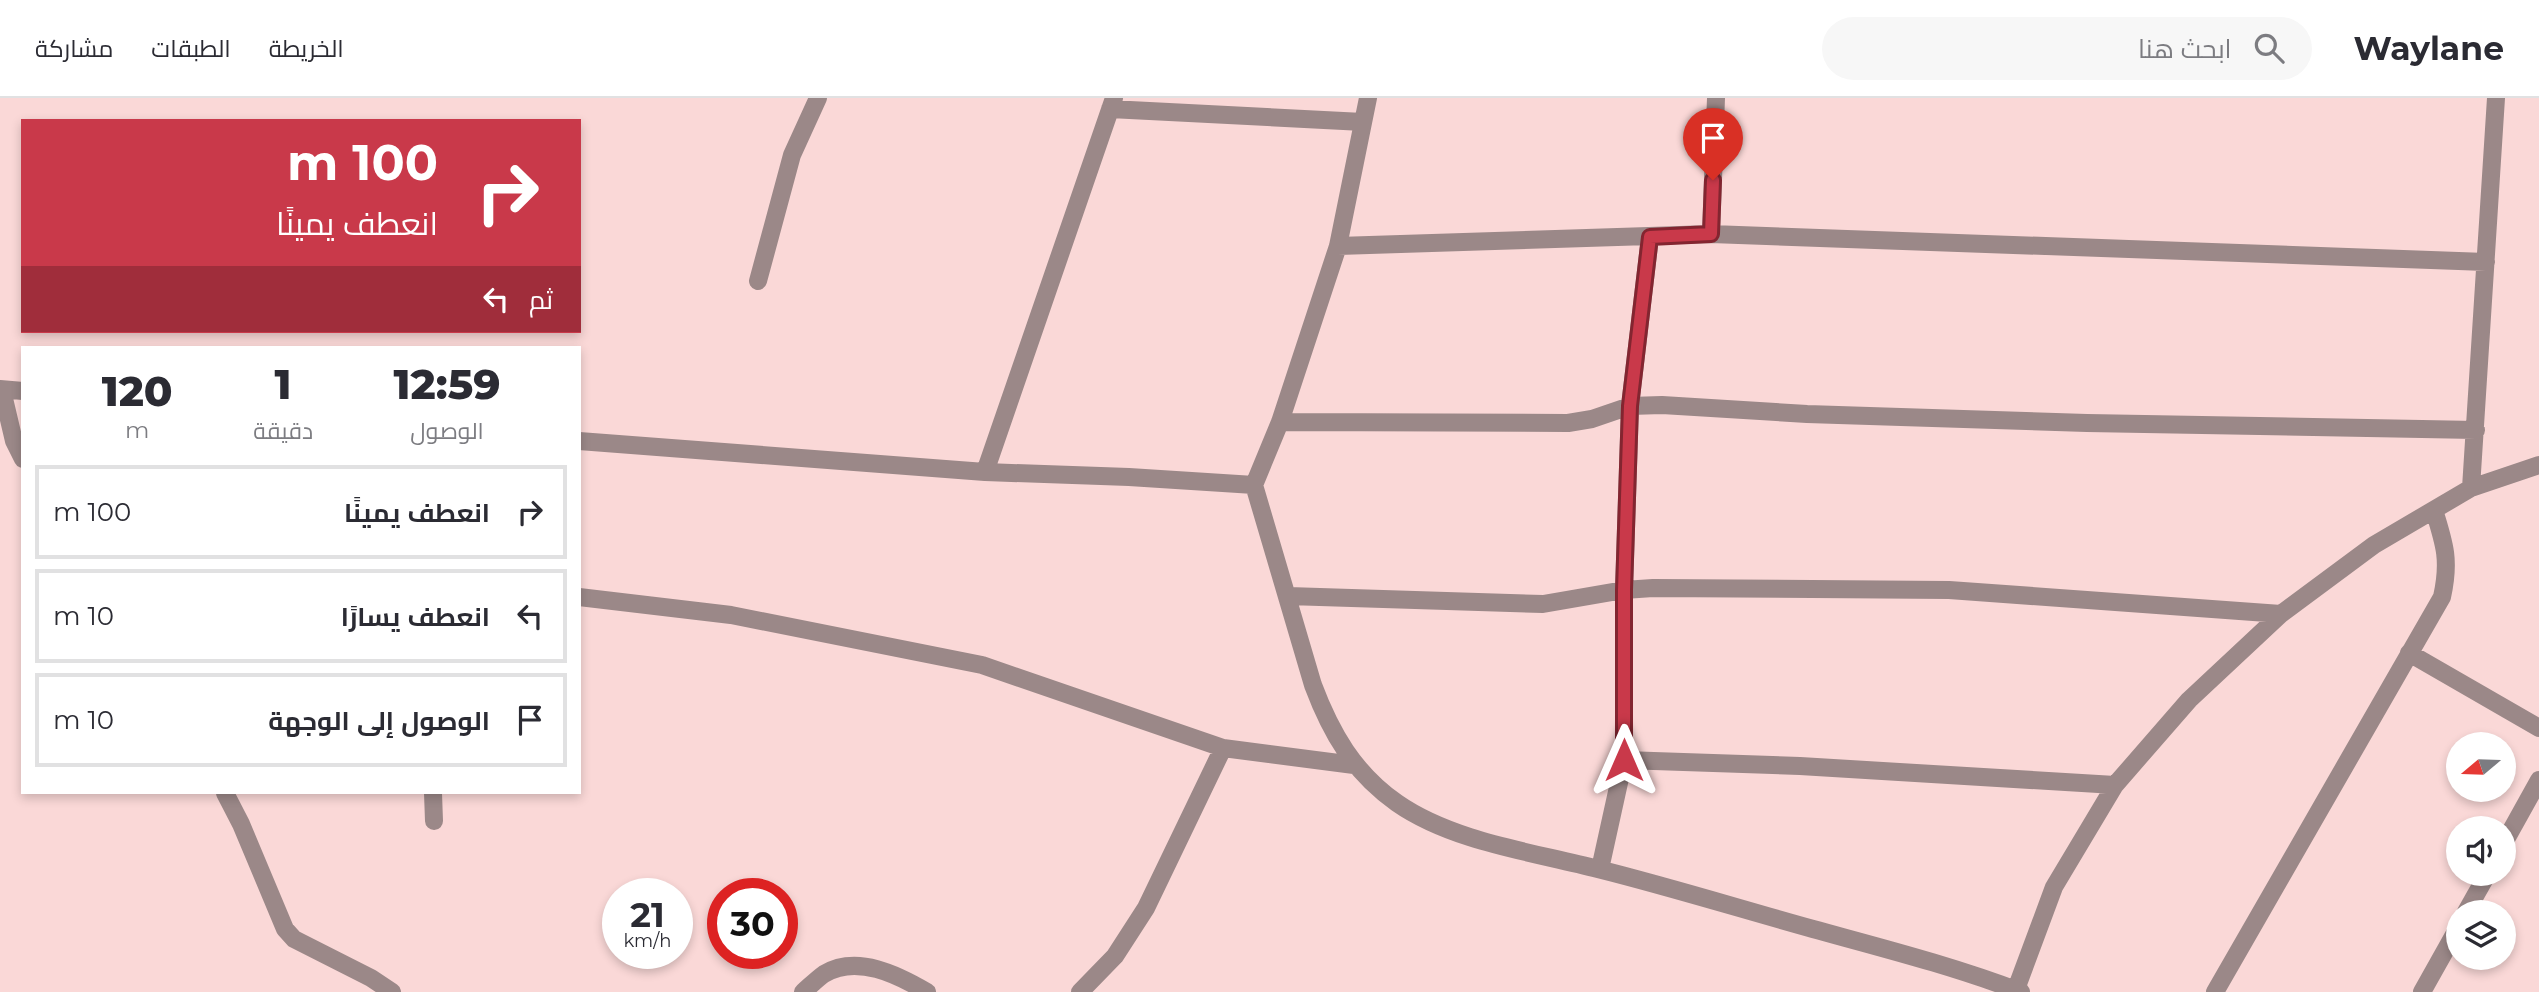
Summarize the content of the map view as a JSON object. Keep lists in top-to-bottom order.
{
  "north": "left",
  "page": {
    "header": "Waylane",
    "search": "ابحث هنا",
    "nav": ["الخريطة", "الطبقات", "مشاركة"],
    "turn": ["100 m", "انعطف يمينًا"],
    "then": "ثم",
    "eta": [
      "12:59",
      "الوصول",
      "1",
      "دقيقة",
      "120",
      "m"
    ],
    "list": [
      {
        "name": "انعطف يمينًا",
        "value": "100 m"
      },
      {
        "name": "انعطف يسارًا",
        "value": "10 m"
      },
      {
        "name": "الوصول إلى الوجهة",
        "value": "10 m"
      }
    ],
    "speed": "21 km/h",
    "limit": "30"
  }
}
